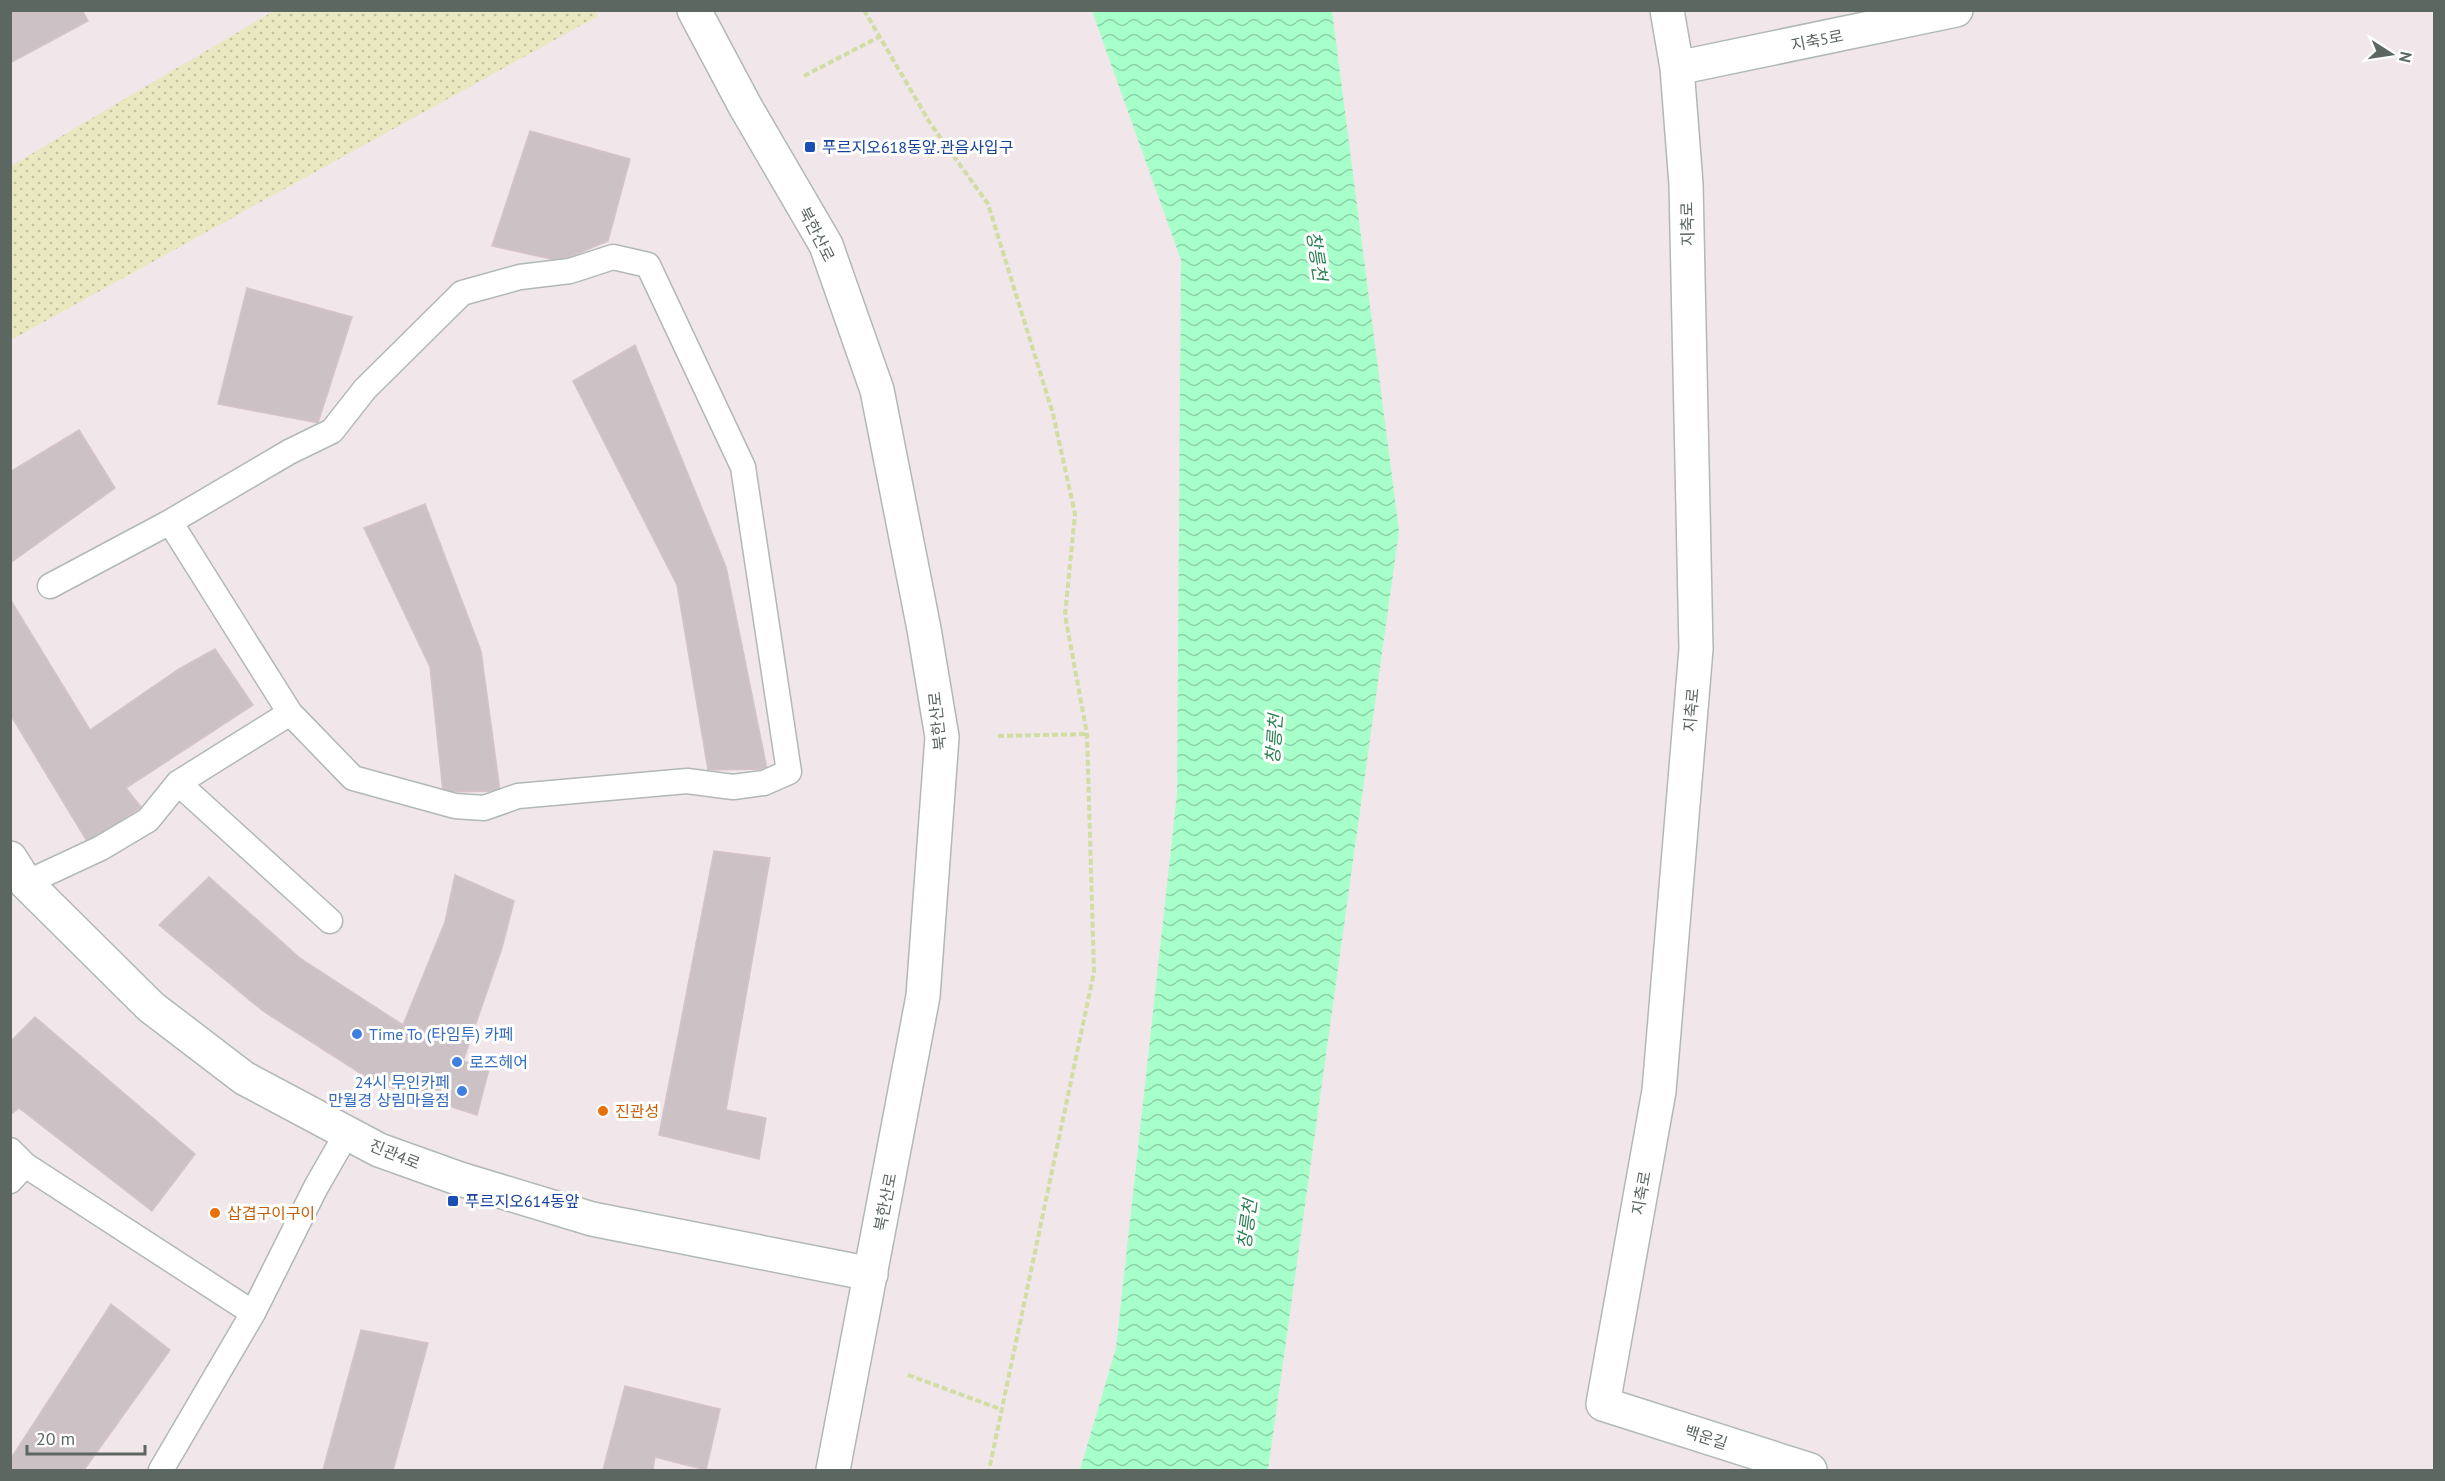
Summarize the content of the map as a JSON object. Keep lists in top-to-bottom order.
{
  "streets": {
    "street": [
      "지축5로",
      "지축로",
      "북한산로",
      "진관4로",
      "백운길"
    ]
  },
  "crossings": [
    ["지축5로", "지축로"],
    ["지축로", "백운길"],
    ["북한산로", "진관4로"]
  ],
  "water": ["창릉천"],
  "places": {
    "transit": ["푸르지오618동앞.관음사입구", "푸르지오614동앞"],
    "other": [
      "Time To (타임투) 카페",
      "로즈헤어",
      "24시 무인카페 만월경 상림마을점",
      "진관성",
      "삽겹구이구이"
    ]
  },
  "scale_bar": "20 m",
  "north": "right"
}
